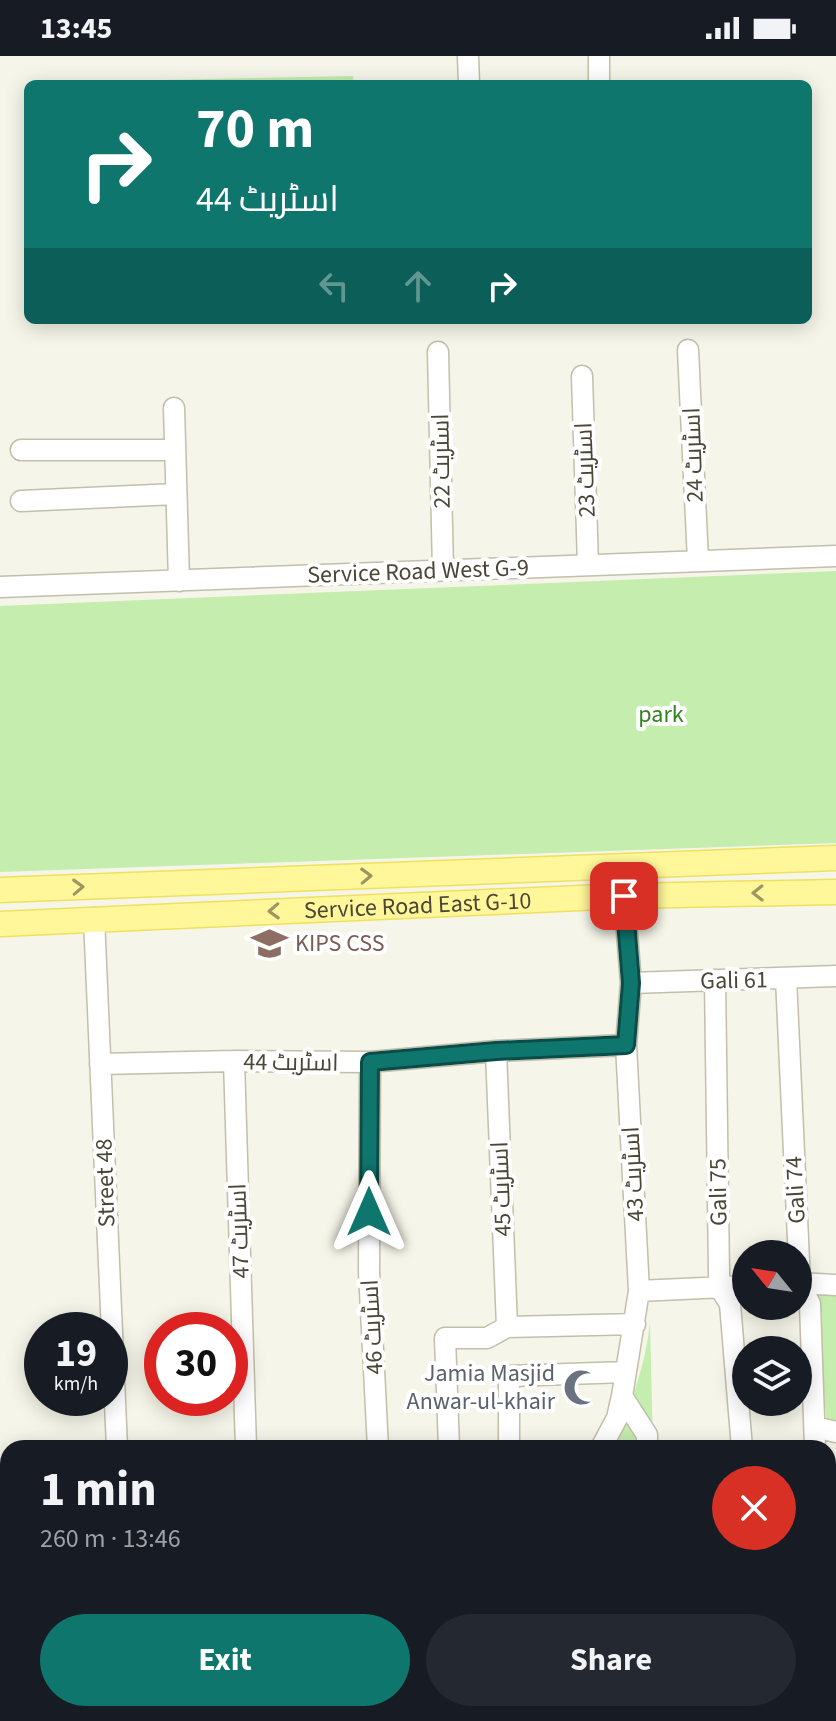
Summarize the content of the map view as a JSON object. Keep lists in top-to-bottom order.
{
  "streets": {
    "main road": ["Service Road East G-10"],
    "street": [
      "اسٹریٹ 24",
      "اسٹریٹ 22",
      "اسٹریٹ 23",
      "Service Road West G-9",
      "Gali 61",
      "اسٹریٹ 44",
      "اسٹریٹ 43",
      "Street 48",
      "اسٹریٹ 45",
      "Gali 74",
      "Gali 75",
      "اسٹریٹ 47",
      "اسٹریٹ 46"
    ]
  },
  "crossings": [
    ["اسٹریٹ 24", "Service Road West G-9"],
    ["اسٹریٹ 22", "Service Road West G-9"],
    ["اسٹریٹ 23", "Service Road West G-9"],
    ["Service Road East G-10", "اسٹریٹ 43"],
    ["Service Road East G-10", "Street 48"],
    ["Gali 61", "اسٹریٹ 43"],
    ["Gali 61", "Gali 74"],
    ["Gali 61", "Gali 75"],
    ["اسٹریٹ 44", "اسٹریٹ 43"],
    ["اسٹریٹ 44", "Street 48"],
    ["اسٹریٹ 44", "اسٹریٹ 45"],
    ["اسٹریٹ 44", "اسٹریٹ 47"],
    ["اسٹریٹ 44", "اسٹریٹ 46"]
  ],
  "parks": ["park"],
  "places": {
    "school or university": ["KIPS CSS"],
    "mosque": ["Jamia Masjid Anwar-ul-khair"]
  },
  "north": "top left",
  "page": {
    "status": "13:45",
    "turn": ["70 m", "اسٹریٹ 44"],
    "speed": "19 km/h",
    "limit": "30",
    "heading": ["1 min", "260 m · 13:46"],
    "buttons": ["Exit", "Share"]
  }
}
